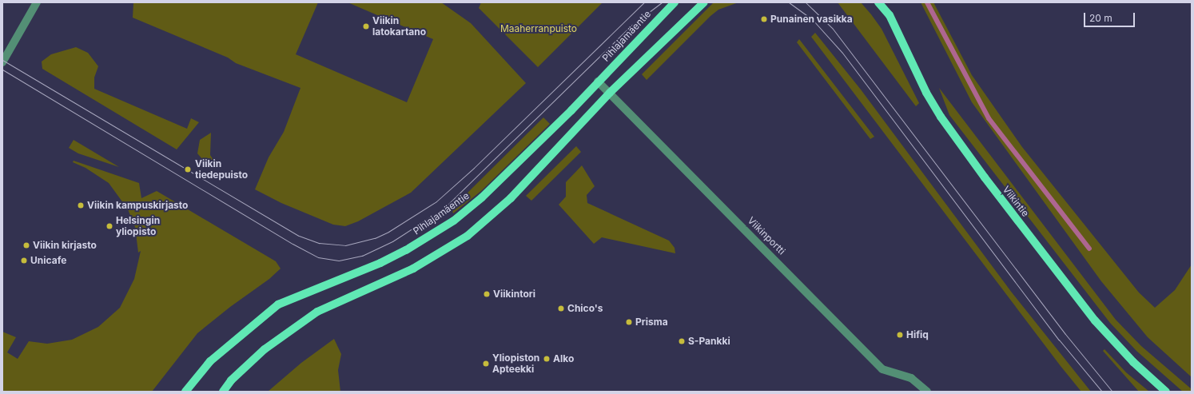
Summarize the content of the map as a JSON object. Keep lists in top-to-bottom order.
{
  "streets": {
    "main road": ["Pihlajamäentie", "Viikintie"],
    "street": ["Viikinportti"]
  },
  "crossings": [
    ["Pihlajamäentie", "Viikinportti"]
  ],
  "parks": ["Maaherranpuisto"],
  "places": [
    "Punainen vasikka",
    "Viikin latokartano",
    "Viikin tiedepuisto",
    "Viikin kampuskirjasto",
    "Helsingin yliopisto",
    "Viikin kirjasto",
    "Unicafe",
    "Viikintori",
    "Chico's",
    "Prisma",
    "Hifiq",
    "S-Pankki",
    "Alko",
    "Yliopiston Apteekki"
  ],
  "scale_bar": "20 m"
}
